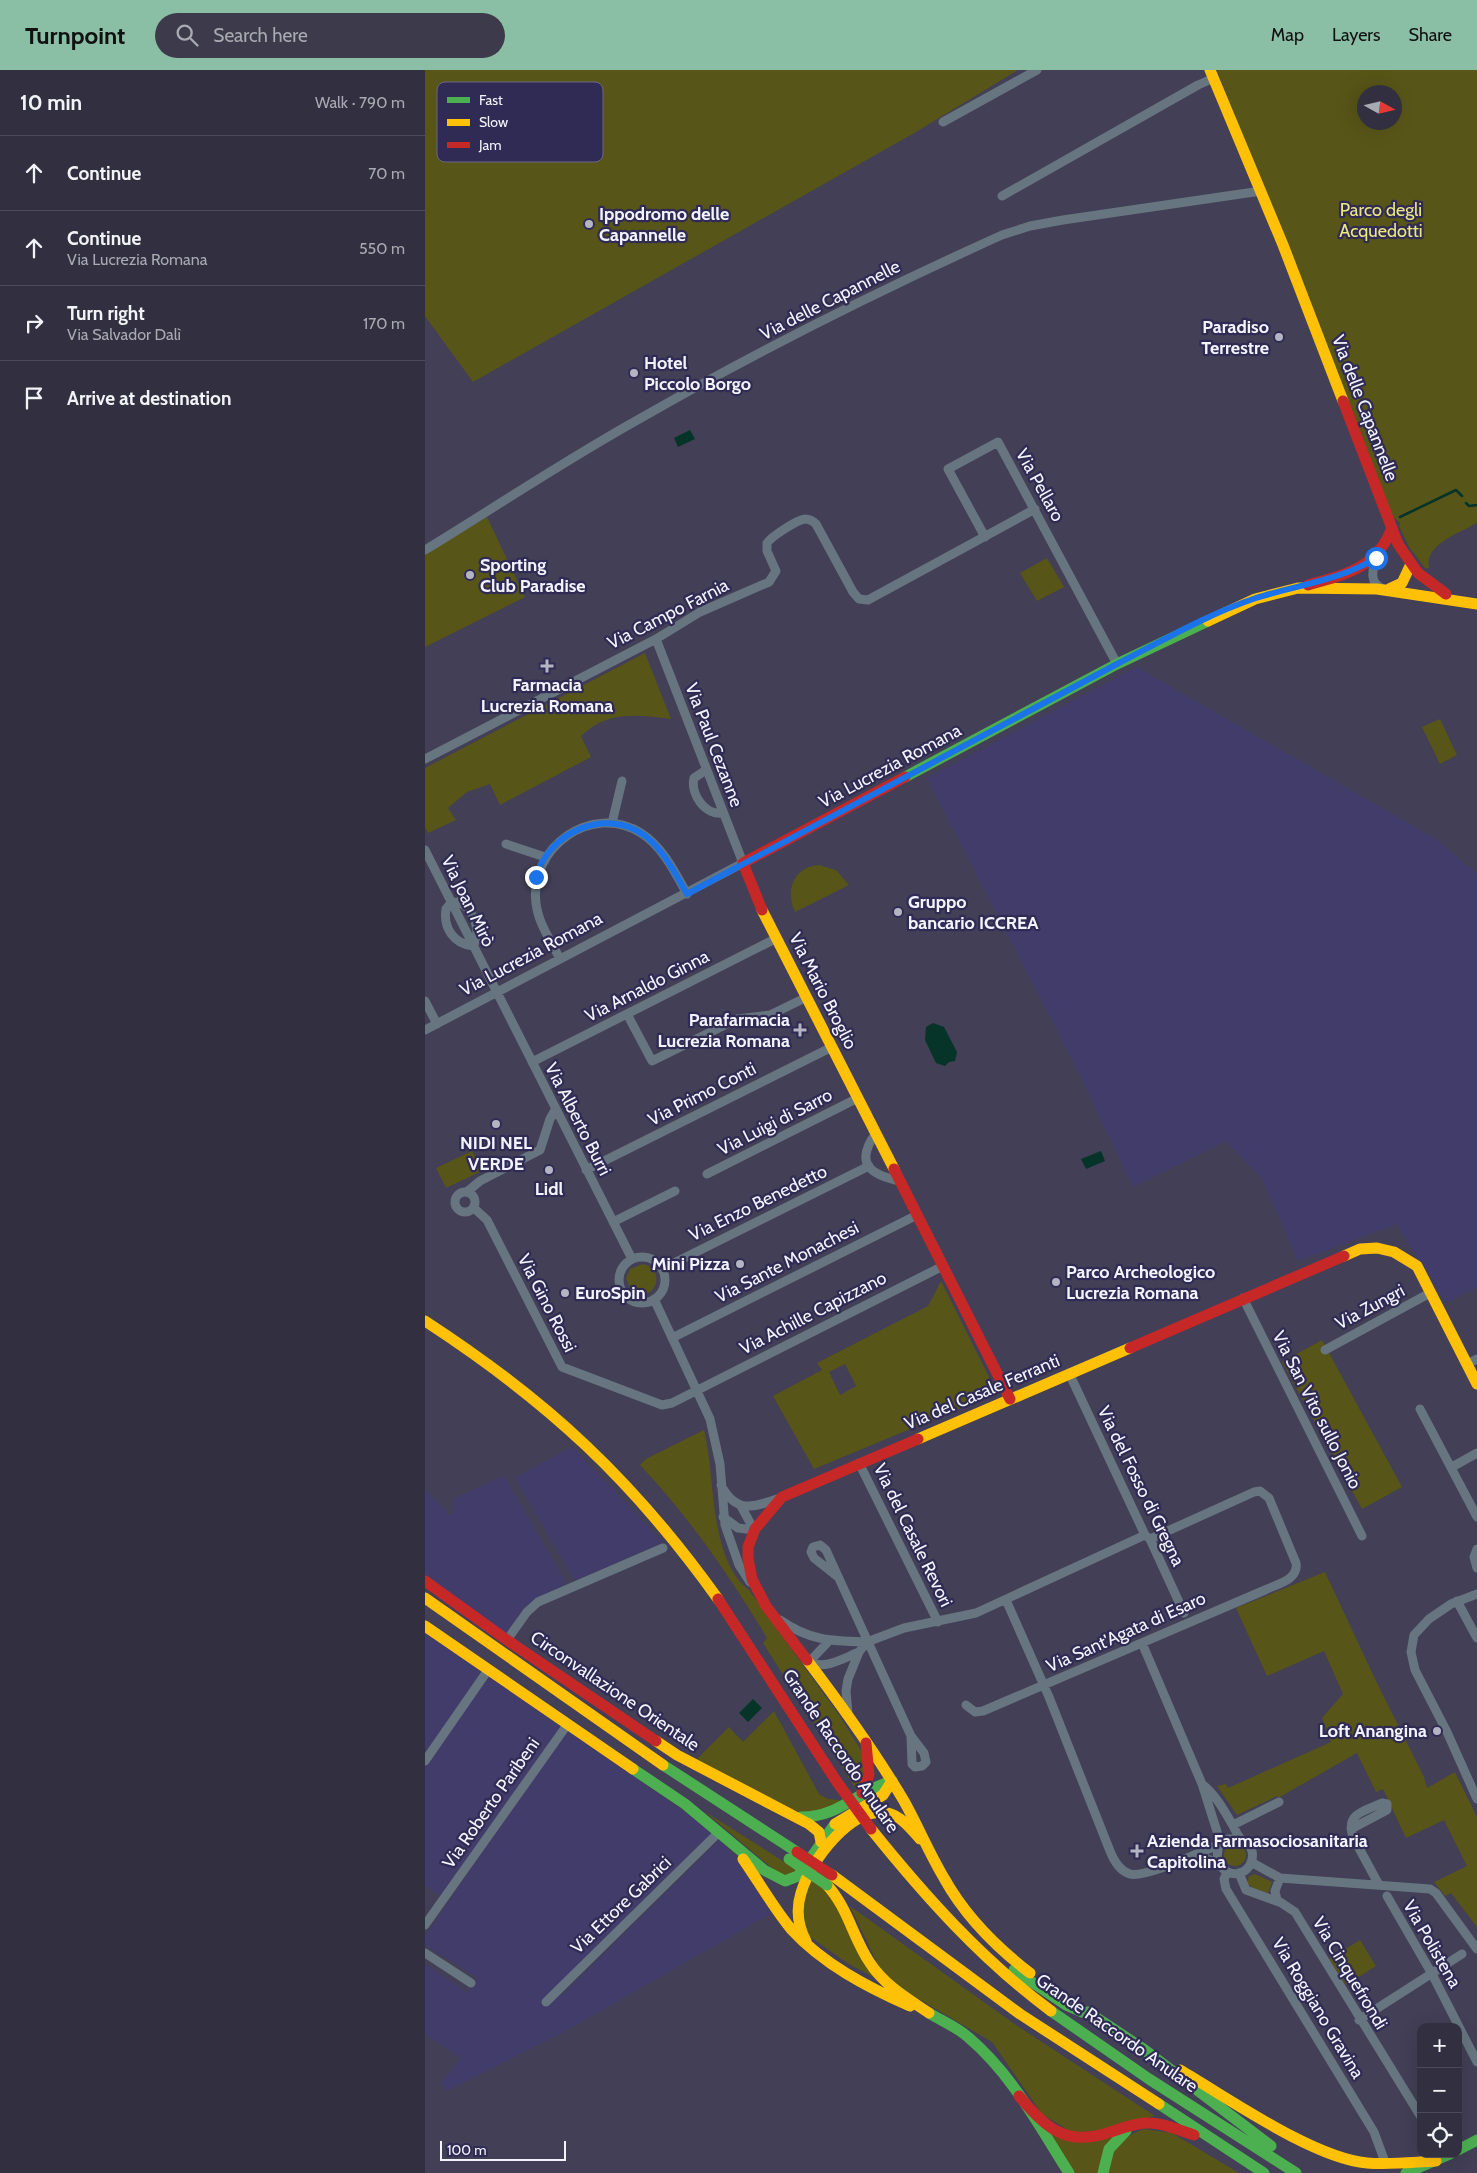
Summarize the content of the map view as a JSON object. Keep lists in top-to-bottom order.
{
  "streets": {
    "main road": [
      "Via delle Capannelle",
      "Via Lucrezia Romana",
      "Via Mario Broglio",
      "Via del Casale Ferranti",
      "Circonvallazione Orientale",
      "Grande Raccordo Anulare"
    ],
    "street": [
      "Via Pellaro",
      "Via Campo Farnia",
      "Via Paul Cezanne",
      "Via Joan Mirò",
      "Via Arnaldo Ginna",
      "Via Primo Conti",
      "Via Alberto Burri",
      "Via Luigi di Sarro",
      "Via Enzo Benedetto",
      "Via Sante Monachesi",
      "Via Gino Rossi",
      "Via Zungri",
      "Via Achille Capizzano",
      "Via San Vito sullo Jonio",
      "Via del Fosso di Gregna",
      "Via del Casale Revori",
      "Via Sant'Agata di Esaro",
      "Via Roberto Paribeni",
      "Via Ettore Gabrici",
      "Via Polistena",
      "Via Cinquefrondi",
      "Via Roggiano Gravina"
    ]
  },
  "crossings": [
    ["Via delle Capannelle", "Via Lucrezia Romana"],
    ["Via Pellaro", "Via Campo Farnia"],
    ["Via Pellaro", "Via Lucrezia Romana"],
    ["Via Campo Farnia", "Via Paul Cezanne"],
    ["Via Paul Cezanne", "Via Lucrezia Romana"],
    ["Via Paul Cezanne", "Via Mario Broglio"],
    ["Via Lucrezia Romana", "Via Joan Mirò"],
    ["Via Lucrezia Romana", "Via Mario Broglio"],
    ["Via Lucrezia Romana", "Via Alberto Burri"],
    ["Via Joan Mirò", "Via Alberto Burri"],
    ["Via Arnaldo Ginna", "Via Mario Broglio"],
    ["Via Arnaldo Ginna", "Via Alberto Burri"],
    ["Via Mario Broglio", "Via Primo Conti"],
    ["Via Mario Broglio", "Via Luigi di Sarro"],
    ["Via Mario Broglio", "Via Sante Monachesi"],
    ["Via Mario Broglio", "Via Achille Capizzano"],
    ["Via Mario Broglio", "Via del Casale Ferranti"],
    ["Via Primo Conti", "Via Alberto Burri"],
    ["Via Alberto Burri", "Via Enzo Benedetto"],
    ["Via Gino Rossi", "Via Achille Capizzano"],
    ["Via Zungri", "Via del Casale Ferranti"],
    ["Via del Casale Ferranti", "Via San Vito sullo Jonio"],
    ["Via del Casale Ferranti", "Via del Fosso di Gregna"],
    ["Via del Casale Ferranti", "Via del Casale Revori"],
    ["Via del Fosso di Gregna", "Via Sant'Agata di Esaro"]
  ],
  "parks": ["Parco degli Acquedotti"],
  "places": {
    "other": [
      "Ippodromo delle Capannelle",
      "Paradiso Terrestre",
      "Hotel Piccolo Borgo",
      "Sporting Club Paradise",
      "Gruppo bancario ICCREA",
      "NIDI NEL VERDE",
      "Lidl",
      "Mini Pizza",
      "Parco Archeologico Lucrezia Romana",
      "EuroSpin",
      "Loft Anangina"
    ],
    "health": ["Farmacia Lucrezia Romana", "Parafarmacia Lucrezia Romana", "Azienda Farmasociosanitaria Capitolina"]
  },
  "legend": ["Fast", "Slow", "Jam"],
  "scale_bar": "100 m",
  "north": "right",
  "page": {
    "header": "Turnpoint",
    "search": "Search here",
    "nav": ["Map", "Layers", "Share"],
    "heading": ["10 min", "Walk · 790 m"],
    "list": [
      ["Continue", "70 m"],
      ["Continue", "Via Lucrezia Romana", "550 m"],
      ["Turn right", "Via Salvador Dalì", "170 m"],
      "Arrive at destination"
    ],
    "map_buttons": ["+", "−"],
    "scale": "100 m"
  }
}
